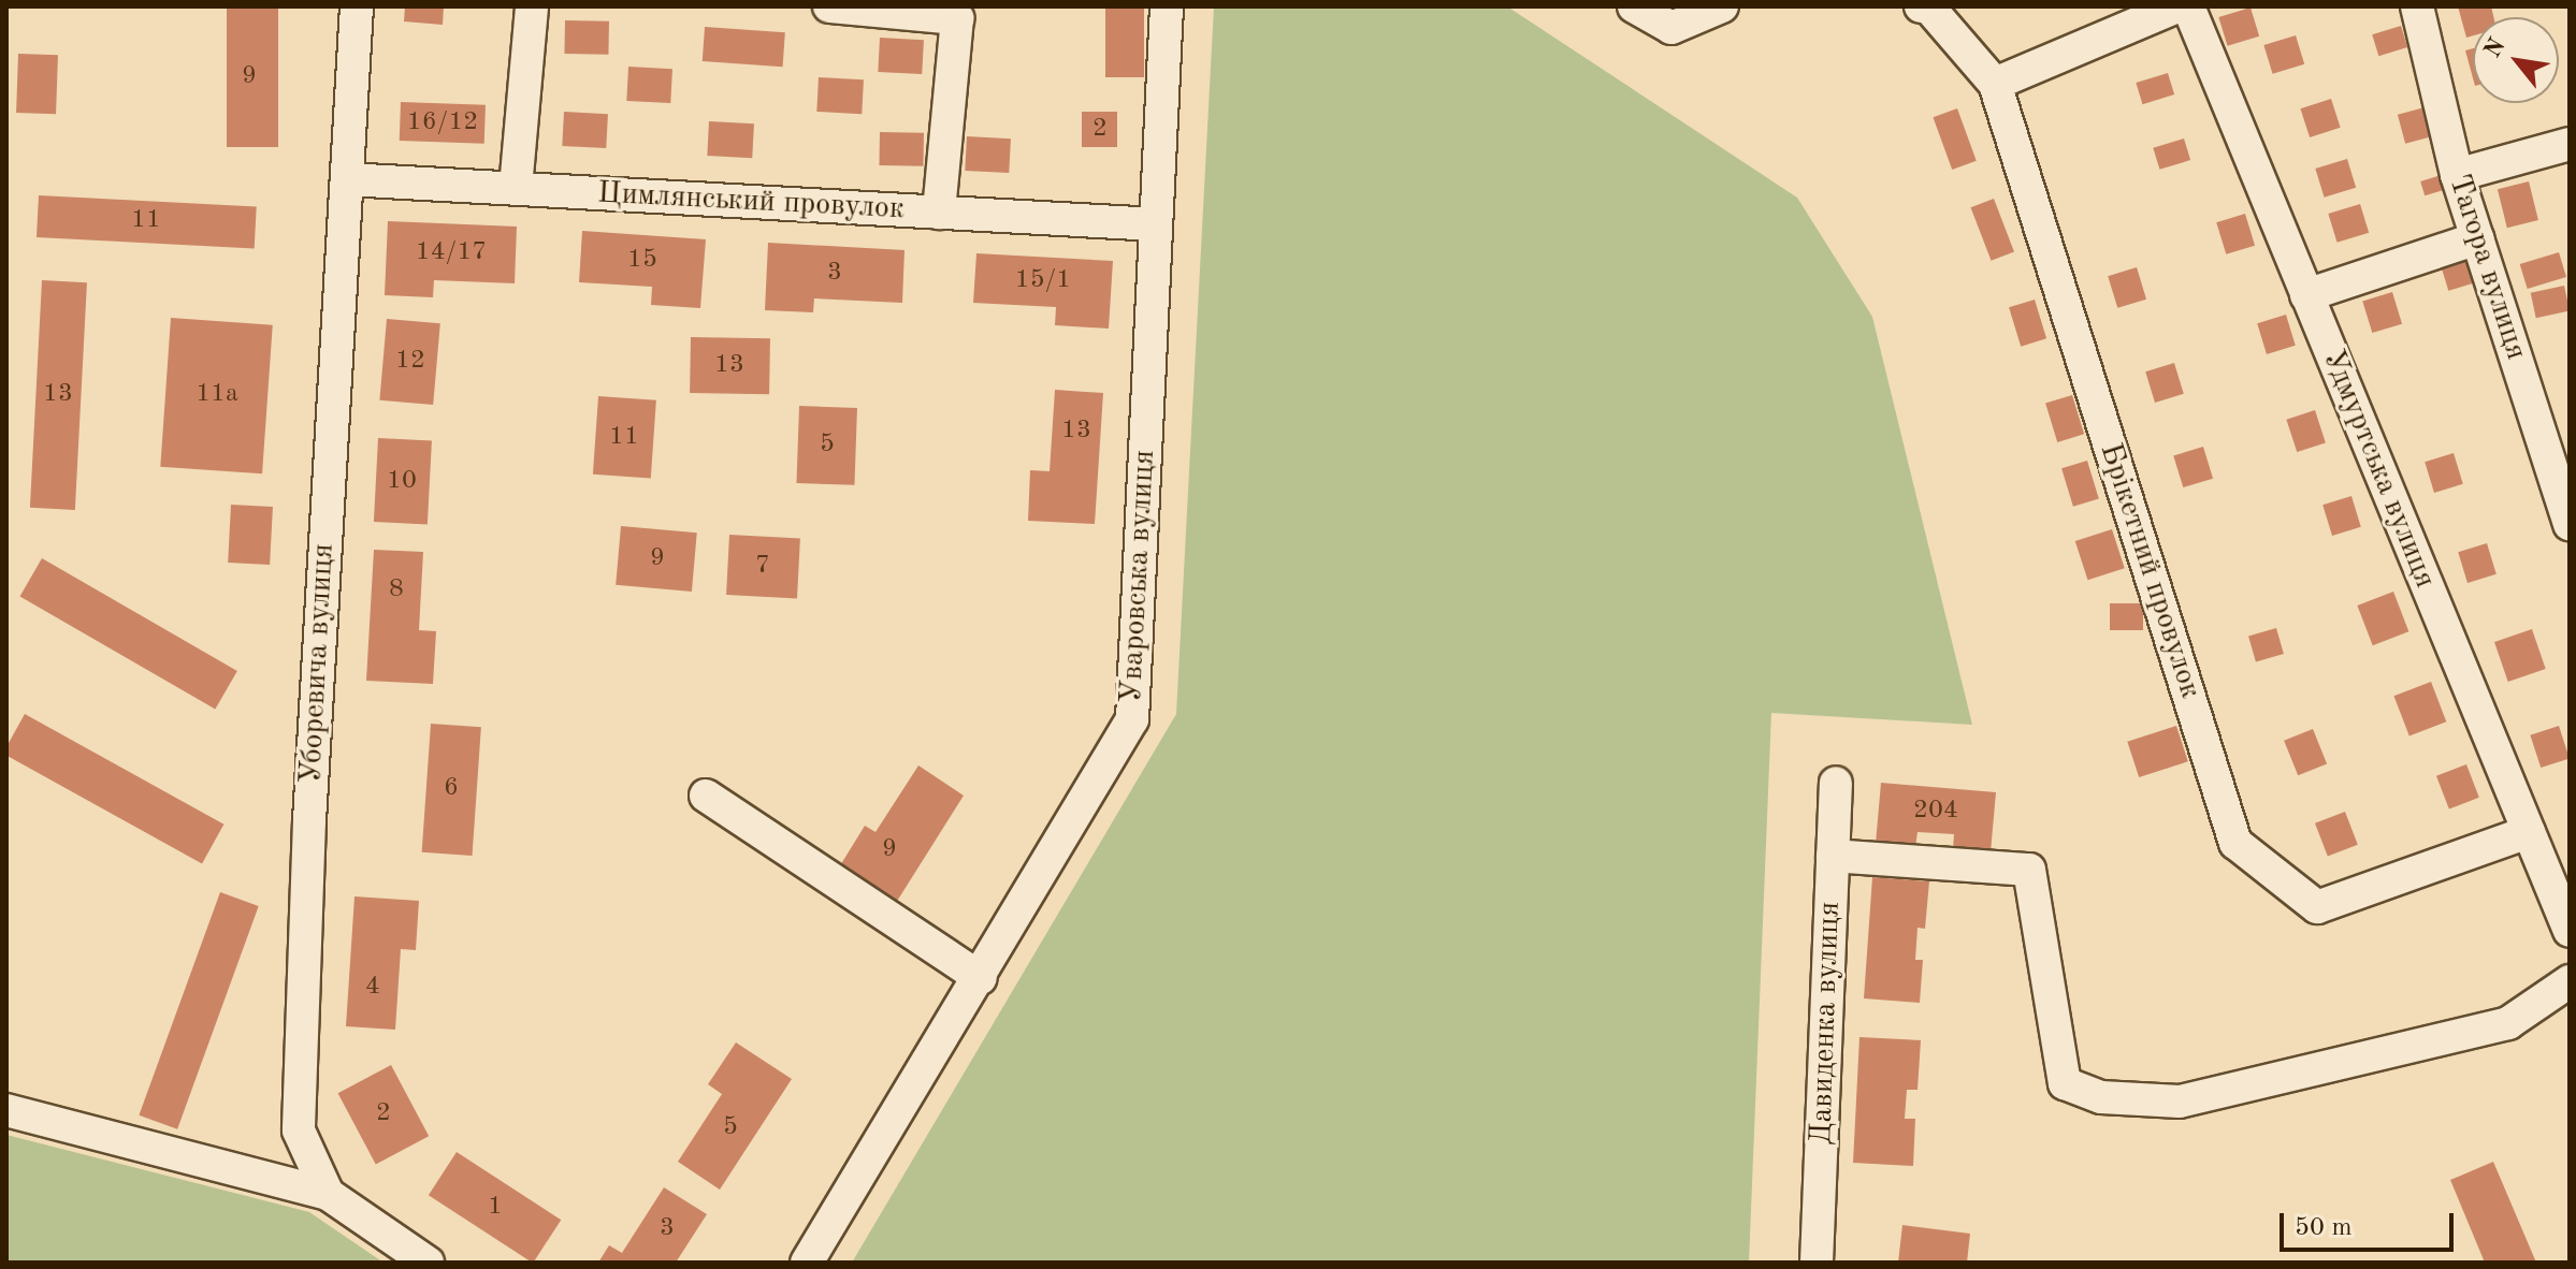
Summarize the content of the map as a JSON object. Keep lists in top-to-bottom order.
{
  "streets": {
    "street": [
      "Цимлянський провулок",
      "Тагора вулиця",
      "Удмуртська вулиця",
      "Брiкетний провулок",
      "Уваровська вулиця",
      "Уборевича вулиця",
      "Давиденка вулиця"
    ]
  },
  "crossings": [
    ["Цимлянський провулок", "Уваровська вулиця"],
    ["Цимлянський провулок", "Уборевича вулиця"],
    ["Удмуртська вулиця", "Брiкетний провулок"]
  ],
  "house_numbers": [
    "9",
    "16/12",
    "2",
    "11",
    "14/17",
    "15",
    "3",
    "15/1",
    "12",
    "13",
    "13",
    "11а",
    "13",
    "11",
    "5",
    "10",
    "9",
    "7",
    "8",
    "6",
    "204",
    "9",
    "4",
    "2",
    "5",
    "1",
    "3"
  ],
  "scale_bar": "50 m",
  "north": "top left"
}
